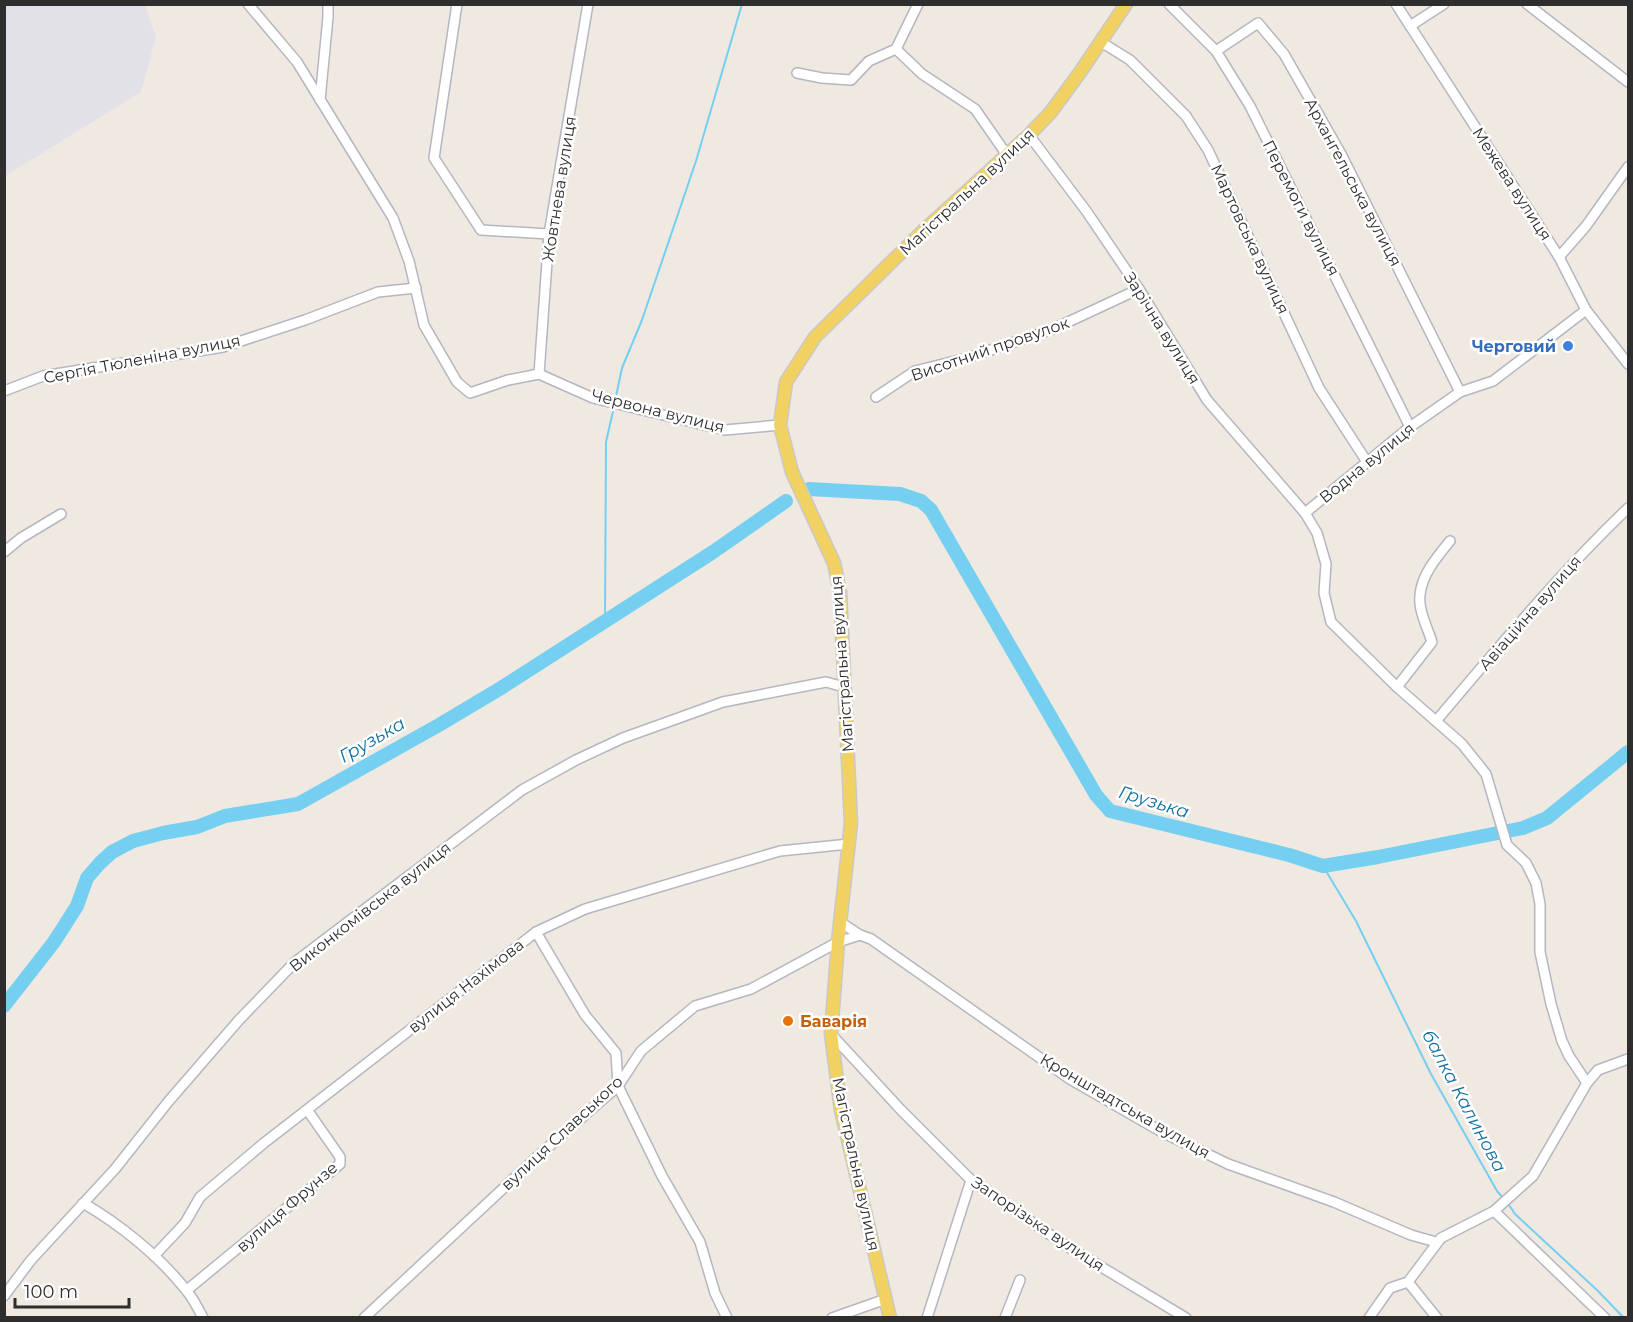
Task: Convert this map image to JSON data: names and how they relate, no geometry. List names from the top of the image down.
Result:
{
  "streets": {
    "main road": ["Магістральна вулиця"],
    "street": [
      "Архангельська вулиця",
      "Межева вулиця",
      "Жовтнева вулиця",
      "Перемоги вулиця",
      "Мартовська вулиця",
      "Зарічна вулиця",
      "Висотний провулок",
      "Сергія Тюленіна вулиця",
      "Червона вулиця",
      "Водна вулиця",
      "Авіаційна вулиця",
      "Виконкомівська вулиця",
      "вулиця Нахімова",
      "Кронштадтська вулиця",
      "вулиця Славського",
      "вулиця Фрунзе",
      "Запорізька вулиця"
    ]
  },
  "crossings": [
    ["Архангельська вулиця", "Перемоги вулиця"],
    ["Архангельська вулиця", "Водна вулиця"],
    ["Межева вулиця", "Водна вулиця"],
    ["Жовтнева вулиця", "Червона вулиця"],
    ["Магістральна вулиця", "Мартовська вулиця"],
    ["Магістральна вулиця", "Зарічна вулиця"],
    ["Магістральна вулиця", "Червона вулиця"],
    ["Магістральна вулиця", "Виконкомівська вулиця"],
    ["Магістральна вулиця", "вулиця Нахімова"],
    ["Магістральна вулиця", "Кронштадтська вулиця"],
    ["Магістральна вулиця", "вулиця Славського"],
    ["Магістральна вулиця", "Запорізька вулиця"],
    ["Перемоги вулиця", "Водна вулиця"],
    ["Мартовська вулиця", "Водна вулиця"],
    ["Зарічна вулиця", "Висотний провулок"],
    ["Зарічна вулиця", "Водна вулиця"],
    ["Водна вулиця", "Авіаційна вулиця"],
    ["вулиця Нахімова", "вулиця Фрунзе"],
    ["Кронштадтська вулиця", "вулиця Славського"]
  ],
  "water": ["Грузька", "балка Калинова"],
  "places": ["Черговий", "Баварія"],
  "scale_bar": "100 m"
}
